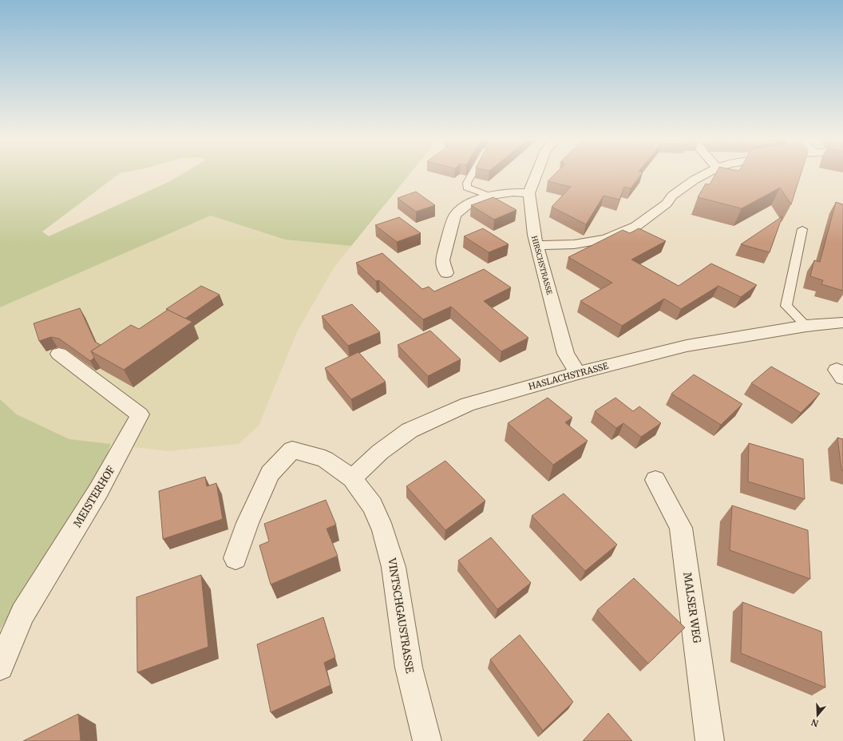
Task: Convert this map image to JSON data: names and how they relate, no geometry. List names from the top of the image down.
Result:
{
  "streets": {
    "street": [
      "HIRSCHSTRASSE",
      "HASLACHSTRASSE",
      "MEISTERHOF",
      "MALSER WEG",
      "VINTSCHGAUSTRASSE"
    ]
  },
  "crossings": [
    ["HIRSCHSTRASSE", "HASLACHSTRASSE"],
    ["HASLACHSTRASSE", "VINTSCHGAUSTRASSE"]
  ],
  "north": "bottom"
}
